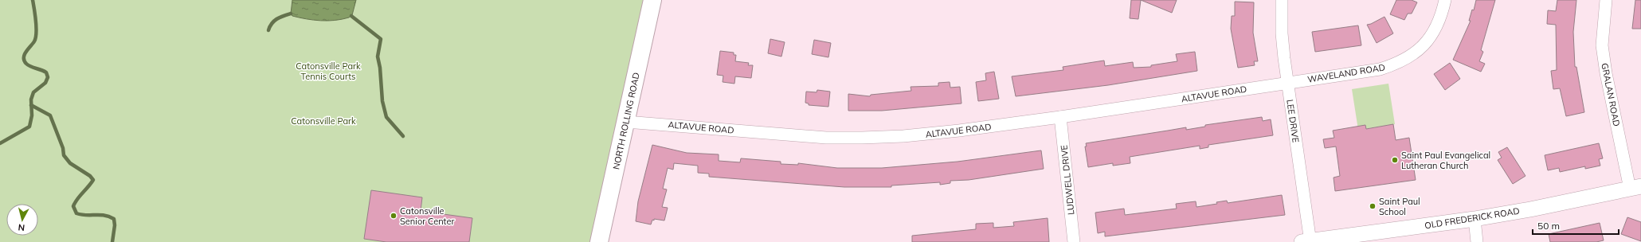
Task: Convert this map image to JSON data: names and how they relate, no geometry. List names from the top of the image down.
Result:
{
  "streets": {
    "main road": ["NORTH ROLLING ROAD"],
    "street": [
      "WAVELAND ROAD",
      "ALTAVUE ROAD",
      "GRALAN ROAD",
      "LEE DRIVE",
      "LUDWELL DRIVE",
      "OLD FREDERICK ROAD"
    ]
  },
  "crossings": [
    ["WAVELAND ROAD", "ALTAVUE ROAD"],
    ["WAVELAND ROAD", "LEE DRIVE"],
    ["ALTAVUE ROAD", "NORTH ROLLING ROAD"],
    ["ALTAVUE ROAD", "LEE DRIVE"],
    ["ALTAVUE ROAD", "LUDWELL DRIVE"],
    ["GRALAN ROAD", "OLD FREDERICK ROAD"],
    ["LEE DRIVE", "OLD FREDERICK ROAD"]
  ],
  "parks": ["Catonsville Park Tennis Courts", "Catonsville Park"],
  "places": ["Saint Paul Evangelical Lutheran Church", "Saint Paul School", "Catonsville Senior Center"],
  "scale_bar": "50 m",
  "north": "bottom"
}
